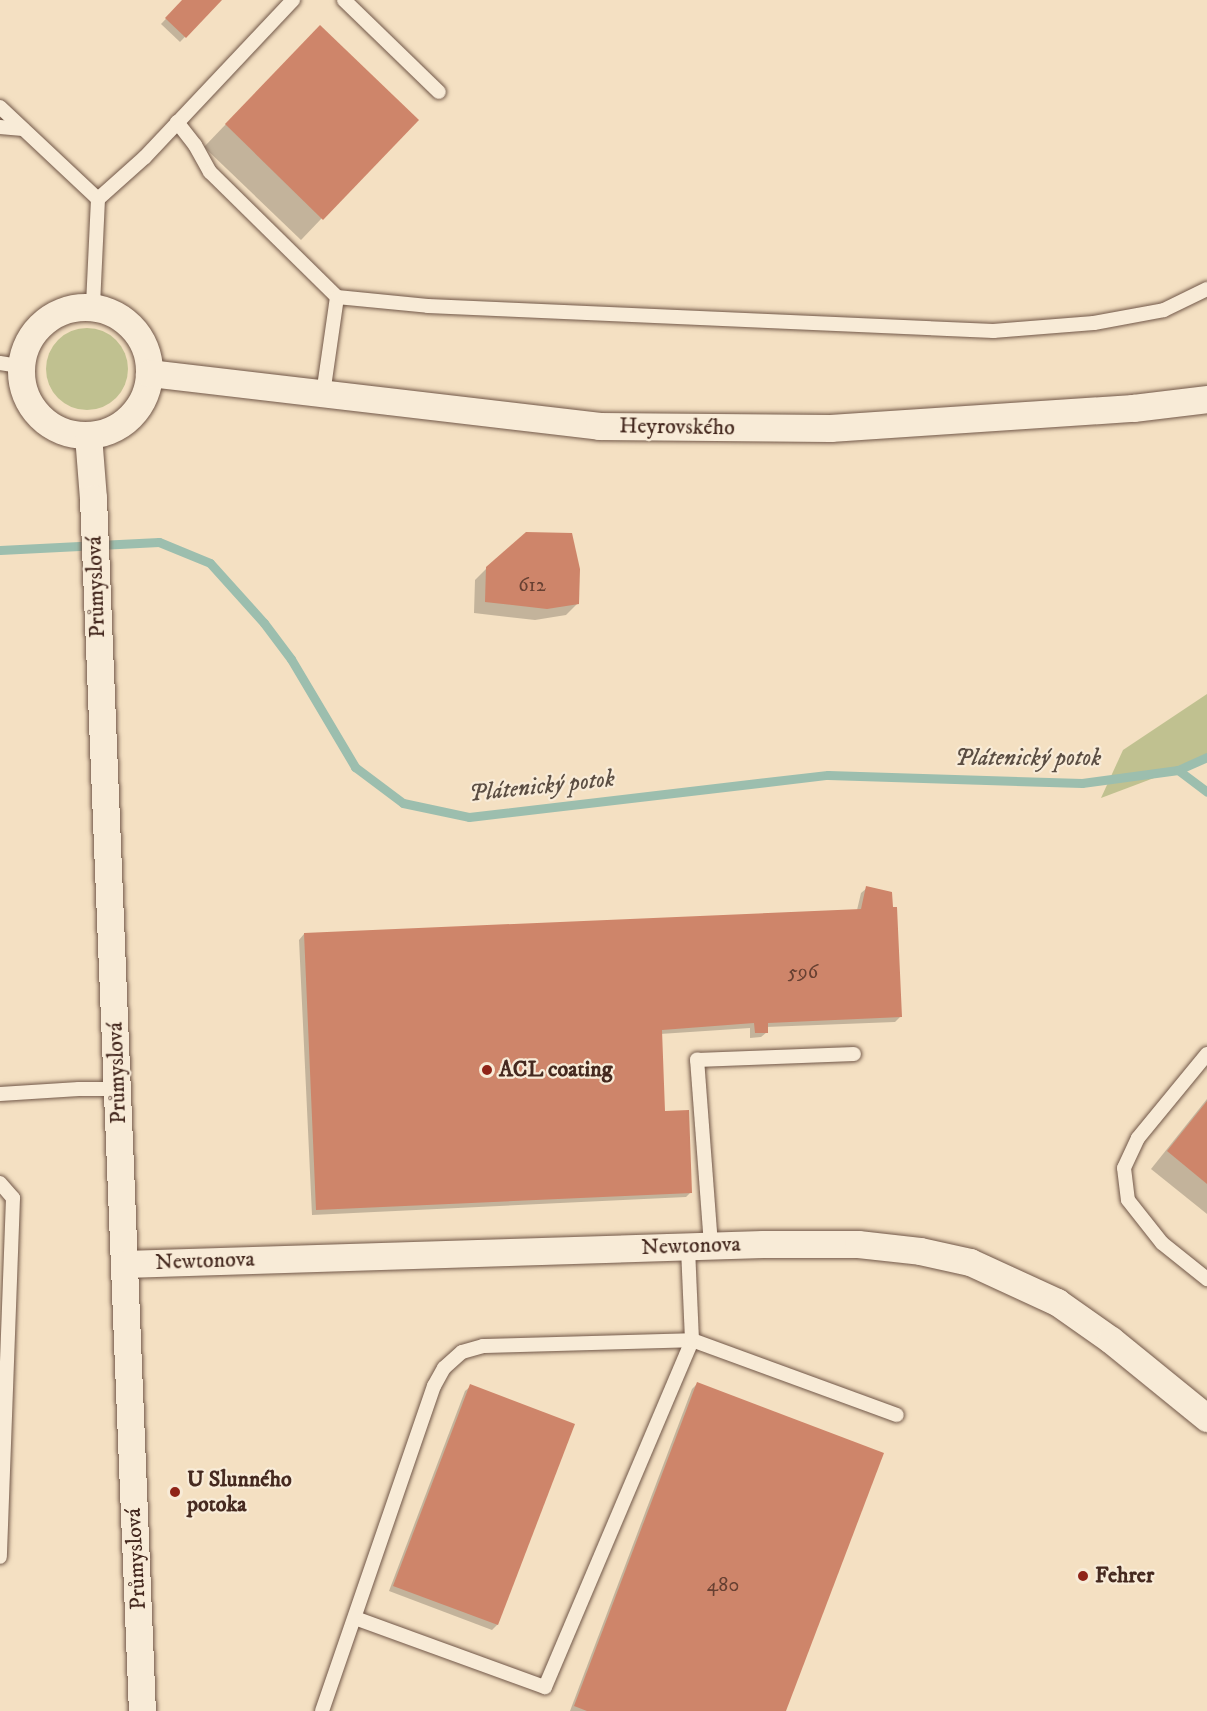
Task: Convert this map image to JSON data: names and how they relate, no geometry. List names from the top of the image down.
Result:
{
  "streets": {
    "street": ["Heyrovského", "Průmyslová", "Newtonova"]
  },
  "crossings": [
    ["Heyrovského", "Průmyslová"],
    ["Průmyslová", "Newtonova"]
  ],
  "water": ["Plátenický potok"],
  "places": ["ACL coating", "U Slunného potoka", "Fehrer"],
  "house_numbers": ["612", "596", "480"]
}
